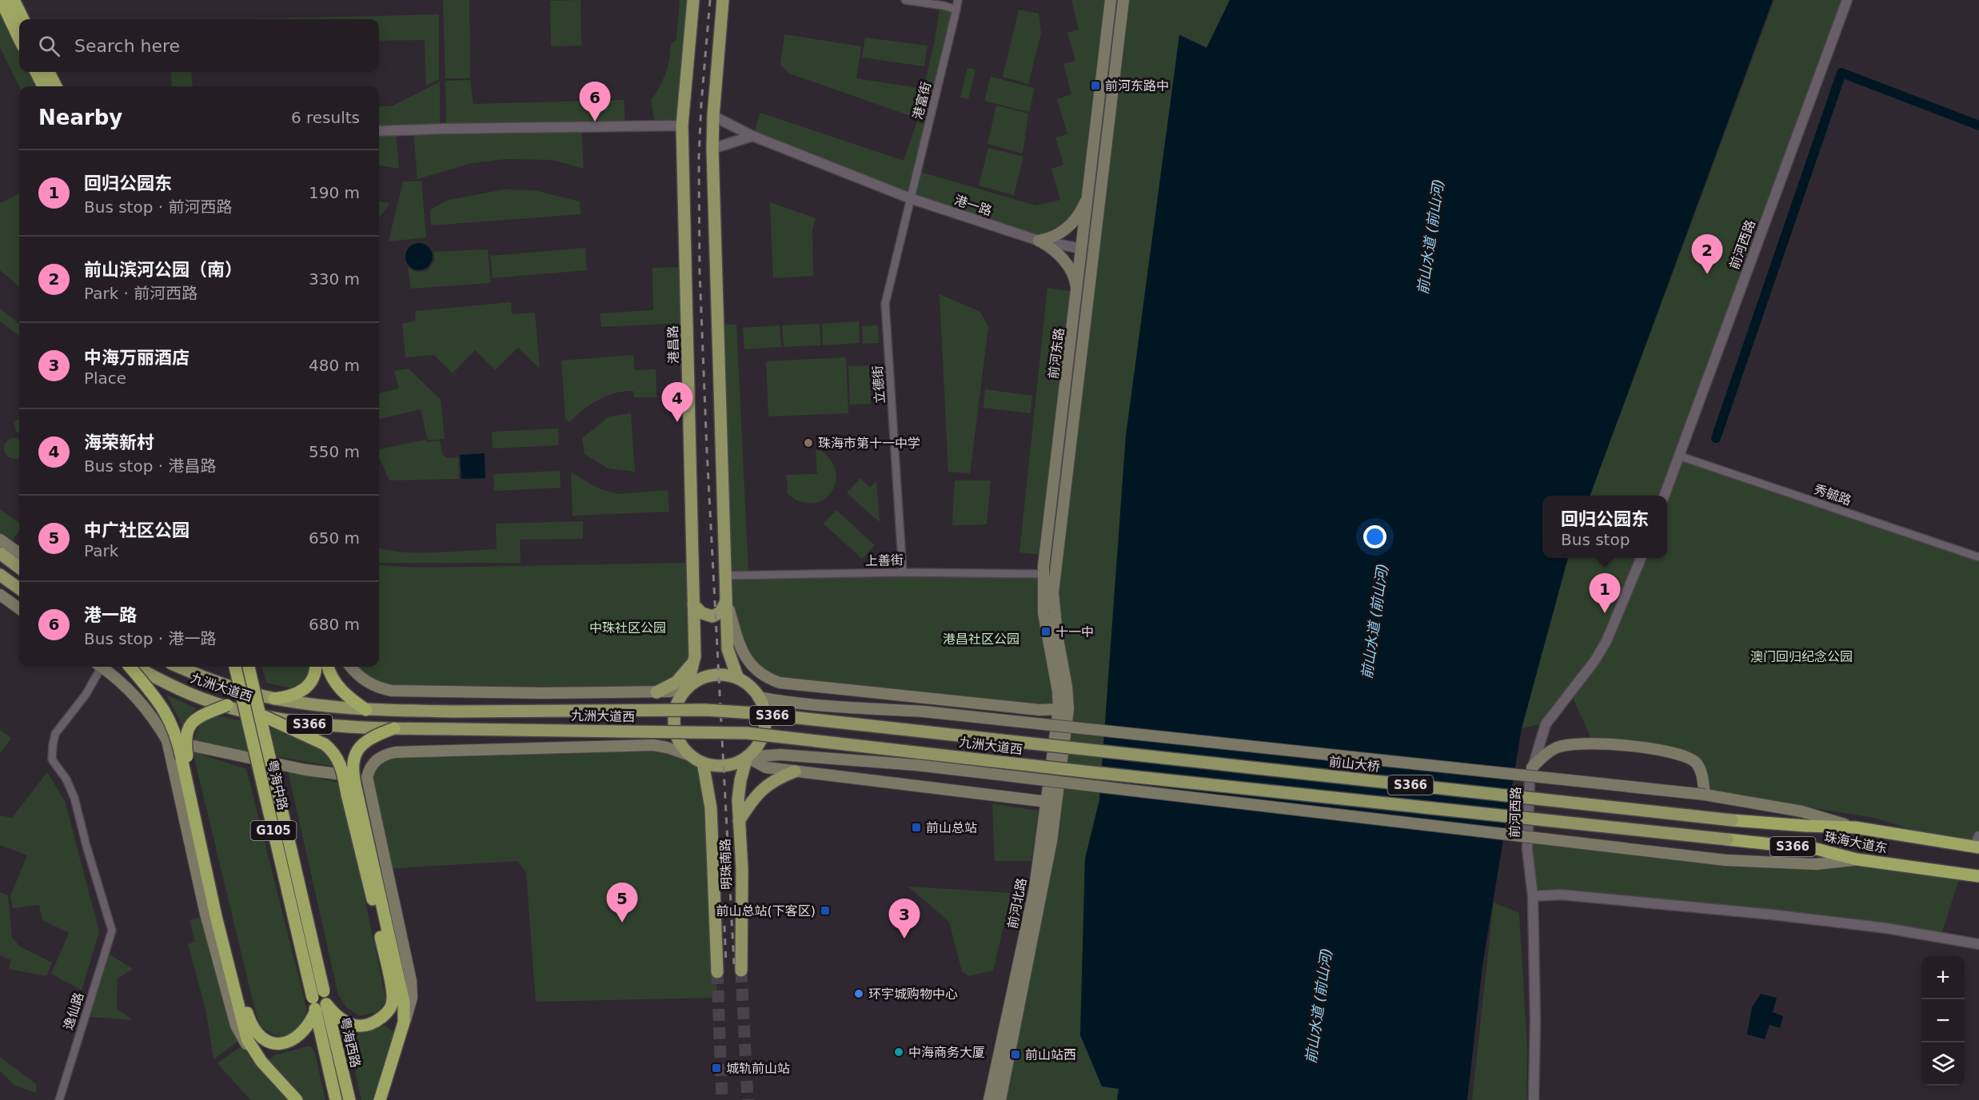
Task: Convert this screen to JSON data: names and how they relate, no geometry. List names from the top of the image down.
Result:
{
  "streets": {
    "highway": [
      "S366",
      "粤海中路",
      "G105",
      "珠海大道东",
      "粤海西路"
    ],
    "main road": [
      "港昌路",
      "前河东路",
      "九洲大道西",
      "前山大桥",
      "明珠南路",
      "前河北路"
    ],
    "street": [
      "港富街",
      "港一路",
      "前河西路",
      "立德街",
      "秀毓路",
      "上善街",
      "逸仙路"
    ]
  },
  "crossings": [
    ["港富街", "港一路"],
    ["港富街", "立德街"],
    ["港一路", "前河东路"],
    ["港一路", "立德街"],
    ["前河西路", "秀毓路"],
    ["港昌路", "明珠南路"],
    ["前河东路", "上善街"],
    ["前河东路", "前河北路"],
    ["立德街", "上善街"],
    ["九洲大道西", "前山大桥"],
    ["九洲大道西", "珠海大道东"],
    ["前山大桥", "珠海大道东"],
    ["粤海中路", "粤海西路"]
  ],
  "water": ["前山水道 (前山河)"],
  "parks": ["中珠社区公园", "港昌社区公园", "澳门回归纪念公园"],
  "places": {
    "transit": [
      "前河东路中",
      "十一中",
      "前山总站",
      "前山总站(下客区)",
      "前山站西",
      "城轨前山站"
    ],
    "other": ["珠海市第十一中学", "环宇城购物中心", "中海商务大厦"]
  },
  "page": {
    "search": "Search here",
    "pins": [
      "6",
      "2",
      "4",
      "1",
      "5",
      "3"
    ],
    "heading": ["Nearby", "6 results"],
    "list": [
      {
        "mark": "1",
        "name": "回归公园东",
        "note": "Bus stop · 前河西路",
        "value": "190 m"
      },
      {
        "mark": "2",
        "name": "前山滨河公园（南）",
        "note": "Park · 前河西路",
        "value": "330 m"
      },
      {
        "mark": "3",
        "name": "中海万丽酒店",
        "note": "Place",
        "value": "480 m"
      },
      {
        "mark": "4",
        "name": "海荣新村",
        "note": "Bus stop · 港昌路",
        "value": "550 m"
      },
      {
        "mark": "5",
        "name": "中广社区公园",
        "note": "Park",
        "value": "650 m"
      },
      {
        "mark": "6",
        "name": "港一路",
        "note": "Bus stop · 港一路",
        "value": "680 m"
      }
    ],
    "popup": ["回归公园东", "Bus stop"],
    "map_buttons": ["+", "−"]
  }
}
